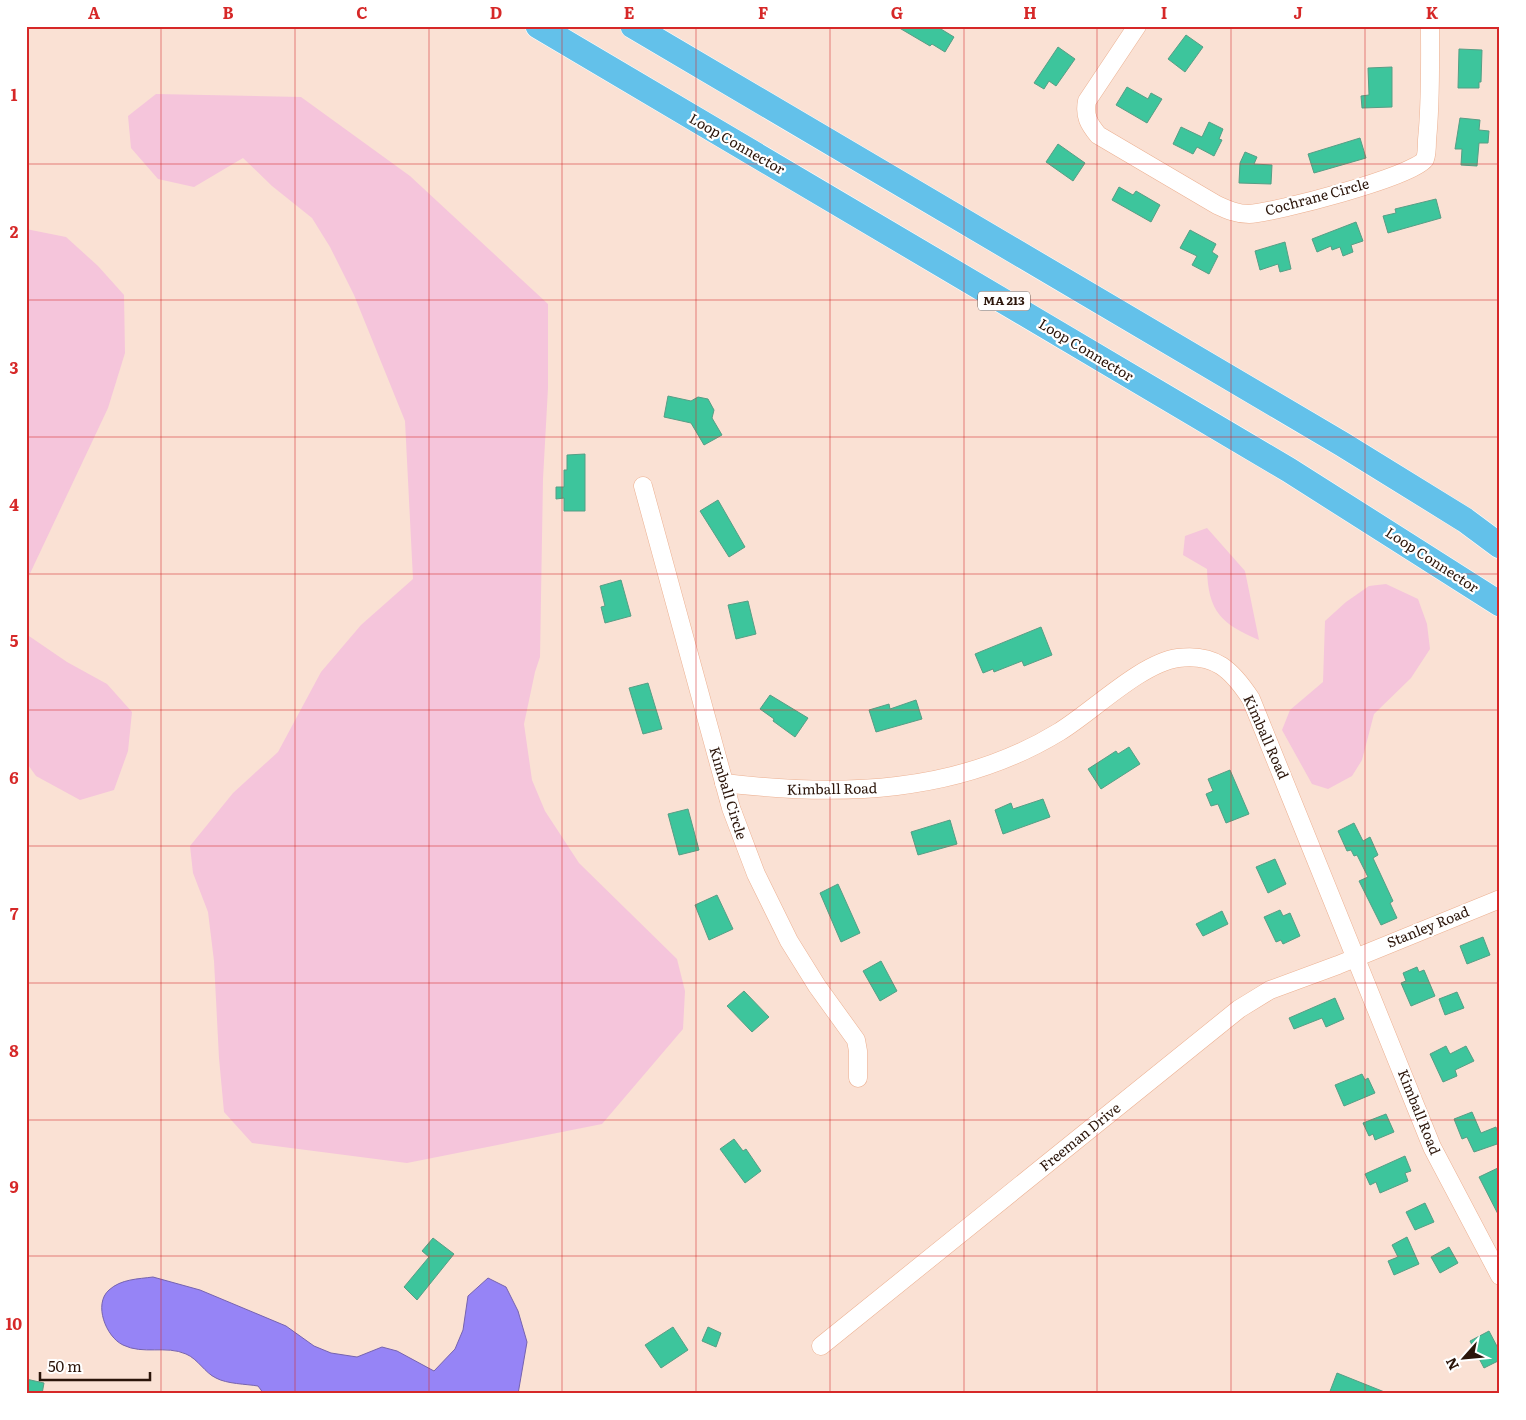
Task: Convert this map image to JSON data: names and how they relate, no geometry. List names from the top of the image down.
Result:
{
  "streets": {
    "highway": ["Loop Connector", "MA 213"],
    "street": [
      "Cochrane Circle",
      "Kimball Road",
      "Kimball Circle",
      "Stanley Road",
      "Freeman Drive"
    ]
  },
  "crossings": [
    ["Kimball Road", "Kimball Circle"],
    ["Kimball Road", "Stanley Road"],
    ["Kimball Road", "Freeman Drive"],
    ["Stanley Road", "Freeman Drive"]
  ],
  "scale_bar": "50 m",
  "north": "bottom left",
  "grid": {
    "columns": [
      "A",
      "B",
      "C",
      "D",
      "E",
      "F",
      "G",
      "H",
      "I",
      "J",
      "K"
    ],
    "rows": [
      "1",
      "2",
      "3",
      "4",
      "5",
      "6",
      "7",
      "8",
      "9",
      "10"
    ]
  }
}
